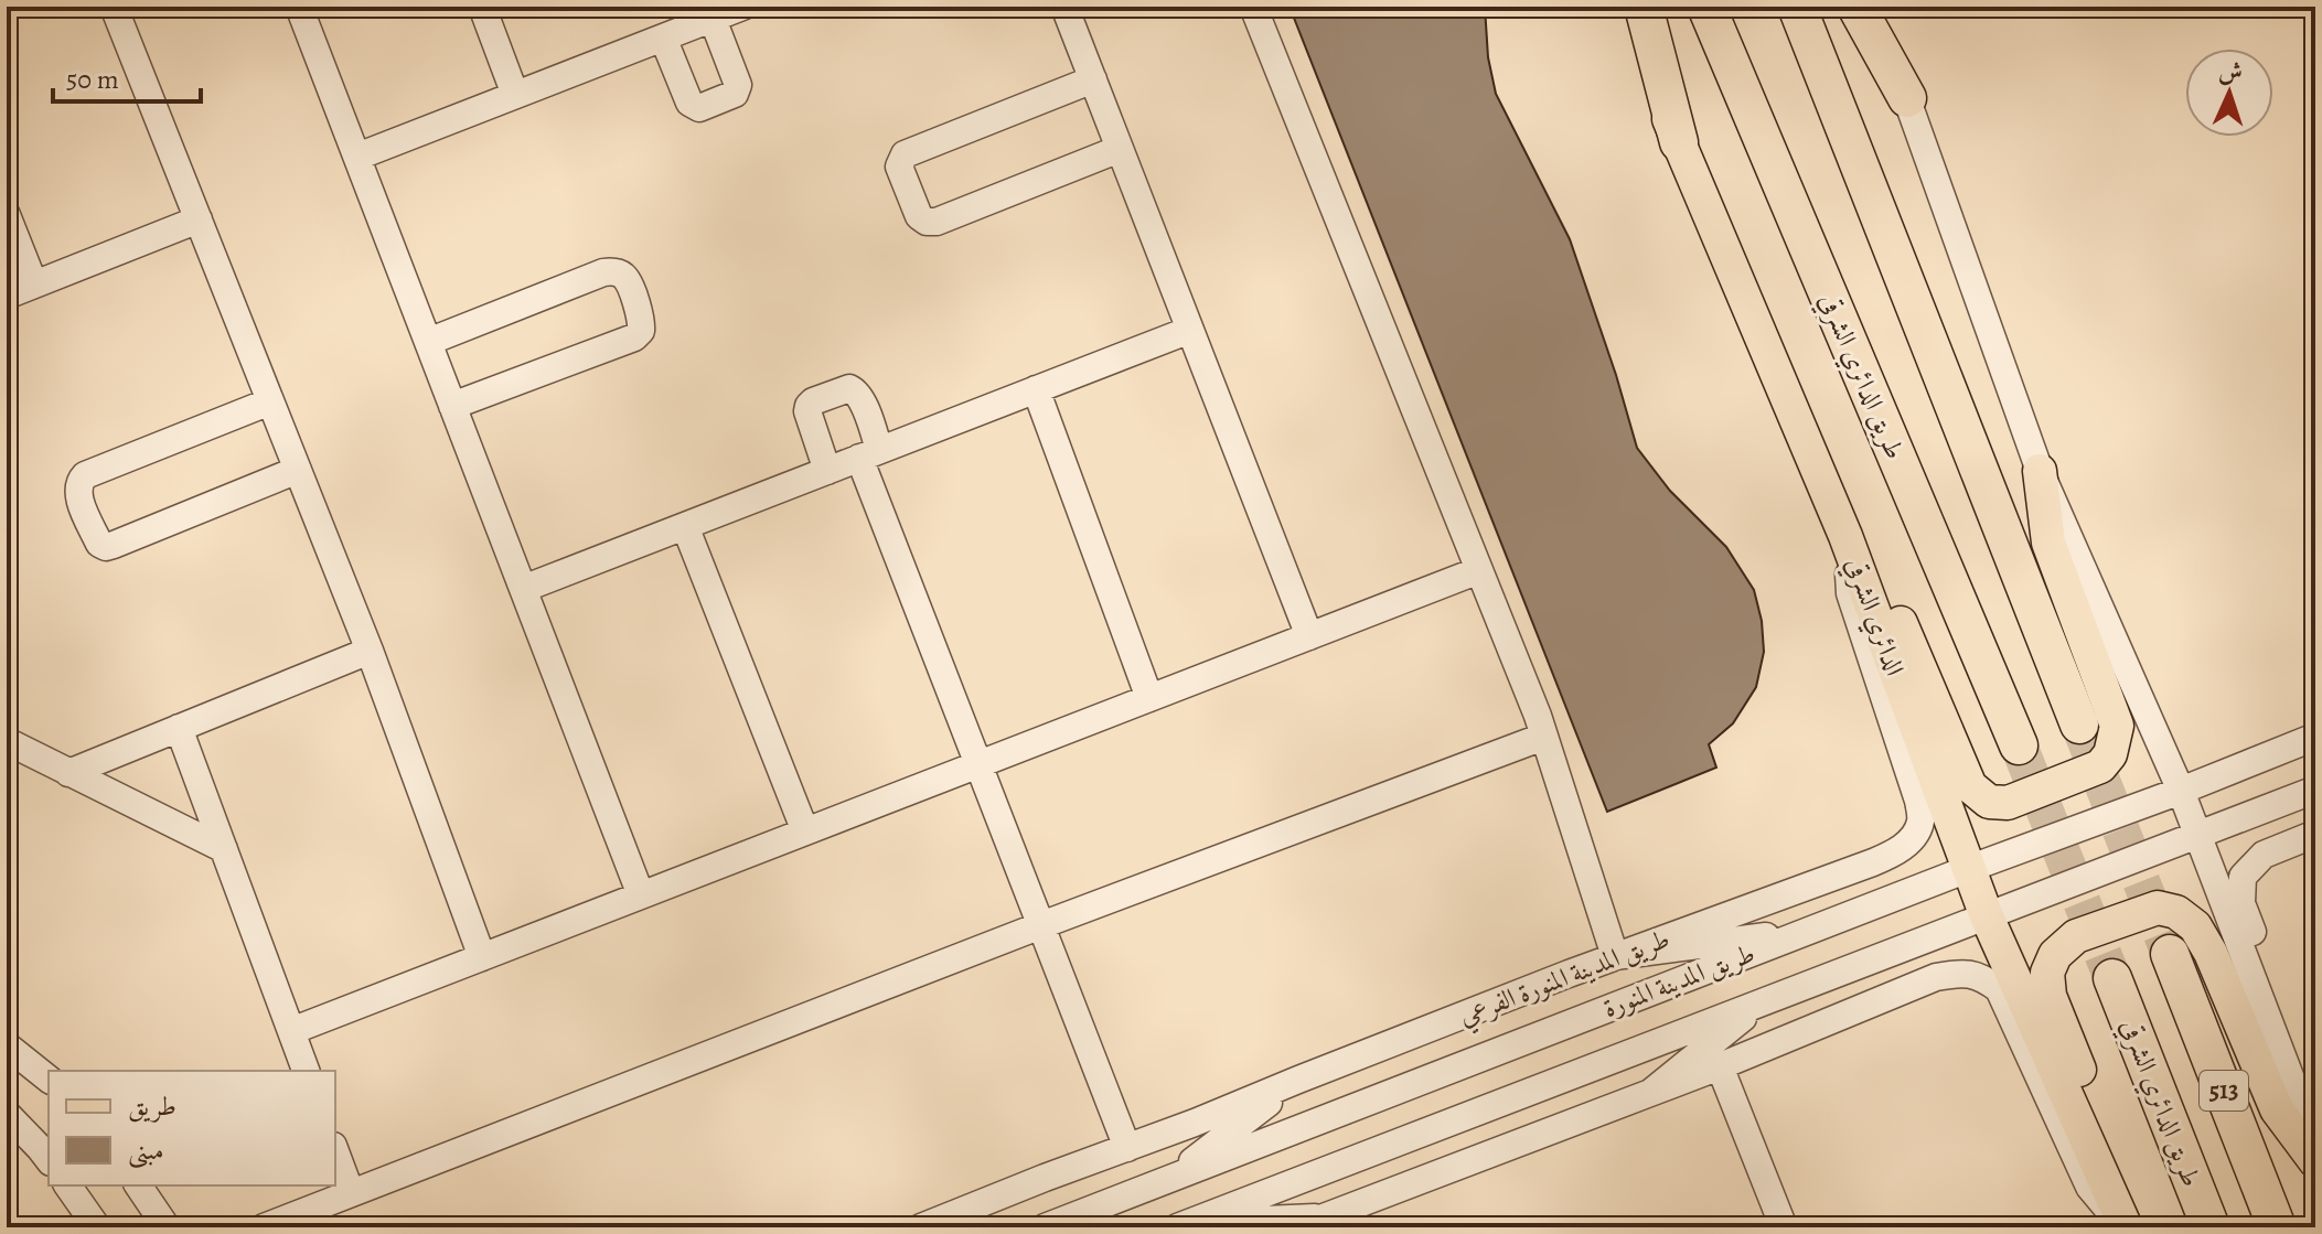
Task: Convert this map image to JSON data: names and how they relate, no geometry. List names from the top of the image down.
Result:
{
  "streets": {
    "highway": ["طريق الدائري الشرقي", "513"],
    "main road": ["الدائري الشرقي"],
    "street": ["طريق المدينة المنورة الفرعي", "طريق المدينة المنورة"]
  },
  "crossings": [
    ["الدائري الشرقي", "طريق المدينة المنورة الفرعي"],
    ["الدائري الشرقي", "طريق المدينة المنورة"]
  ],
  "legend": ["طريق", "مبنى"],
  "scale_bar": "50 m",
  "north": "top"
}
